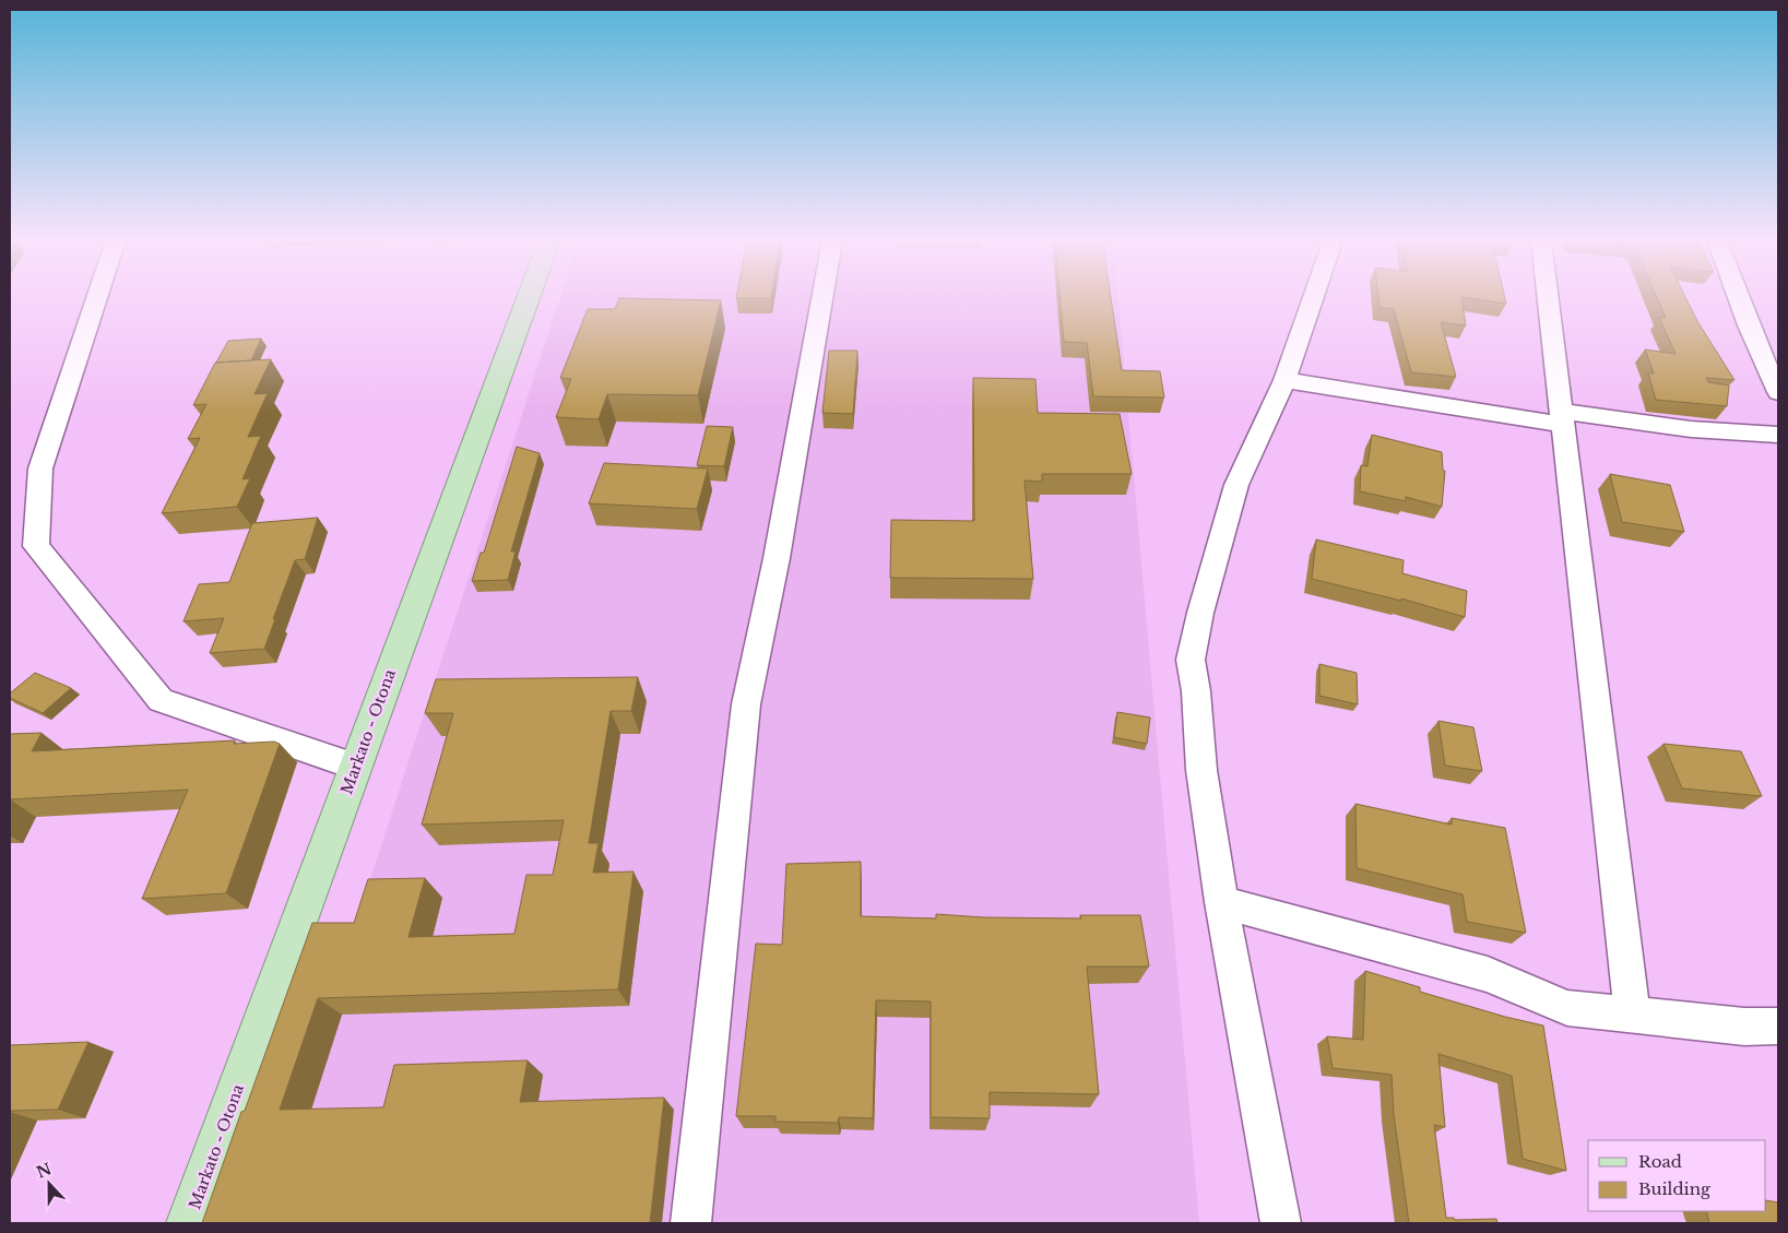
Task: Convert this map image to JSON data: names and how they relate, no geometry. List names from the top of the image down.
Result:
{
  "streets": {
    "main road": ["Markato - Otona"]
  },
  "legend": ["Road", "Building"],
  "north": "top"
}
